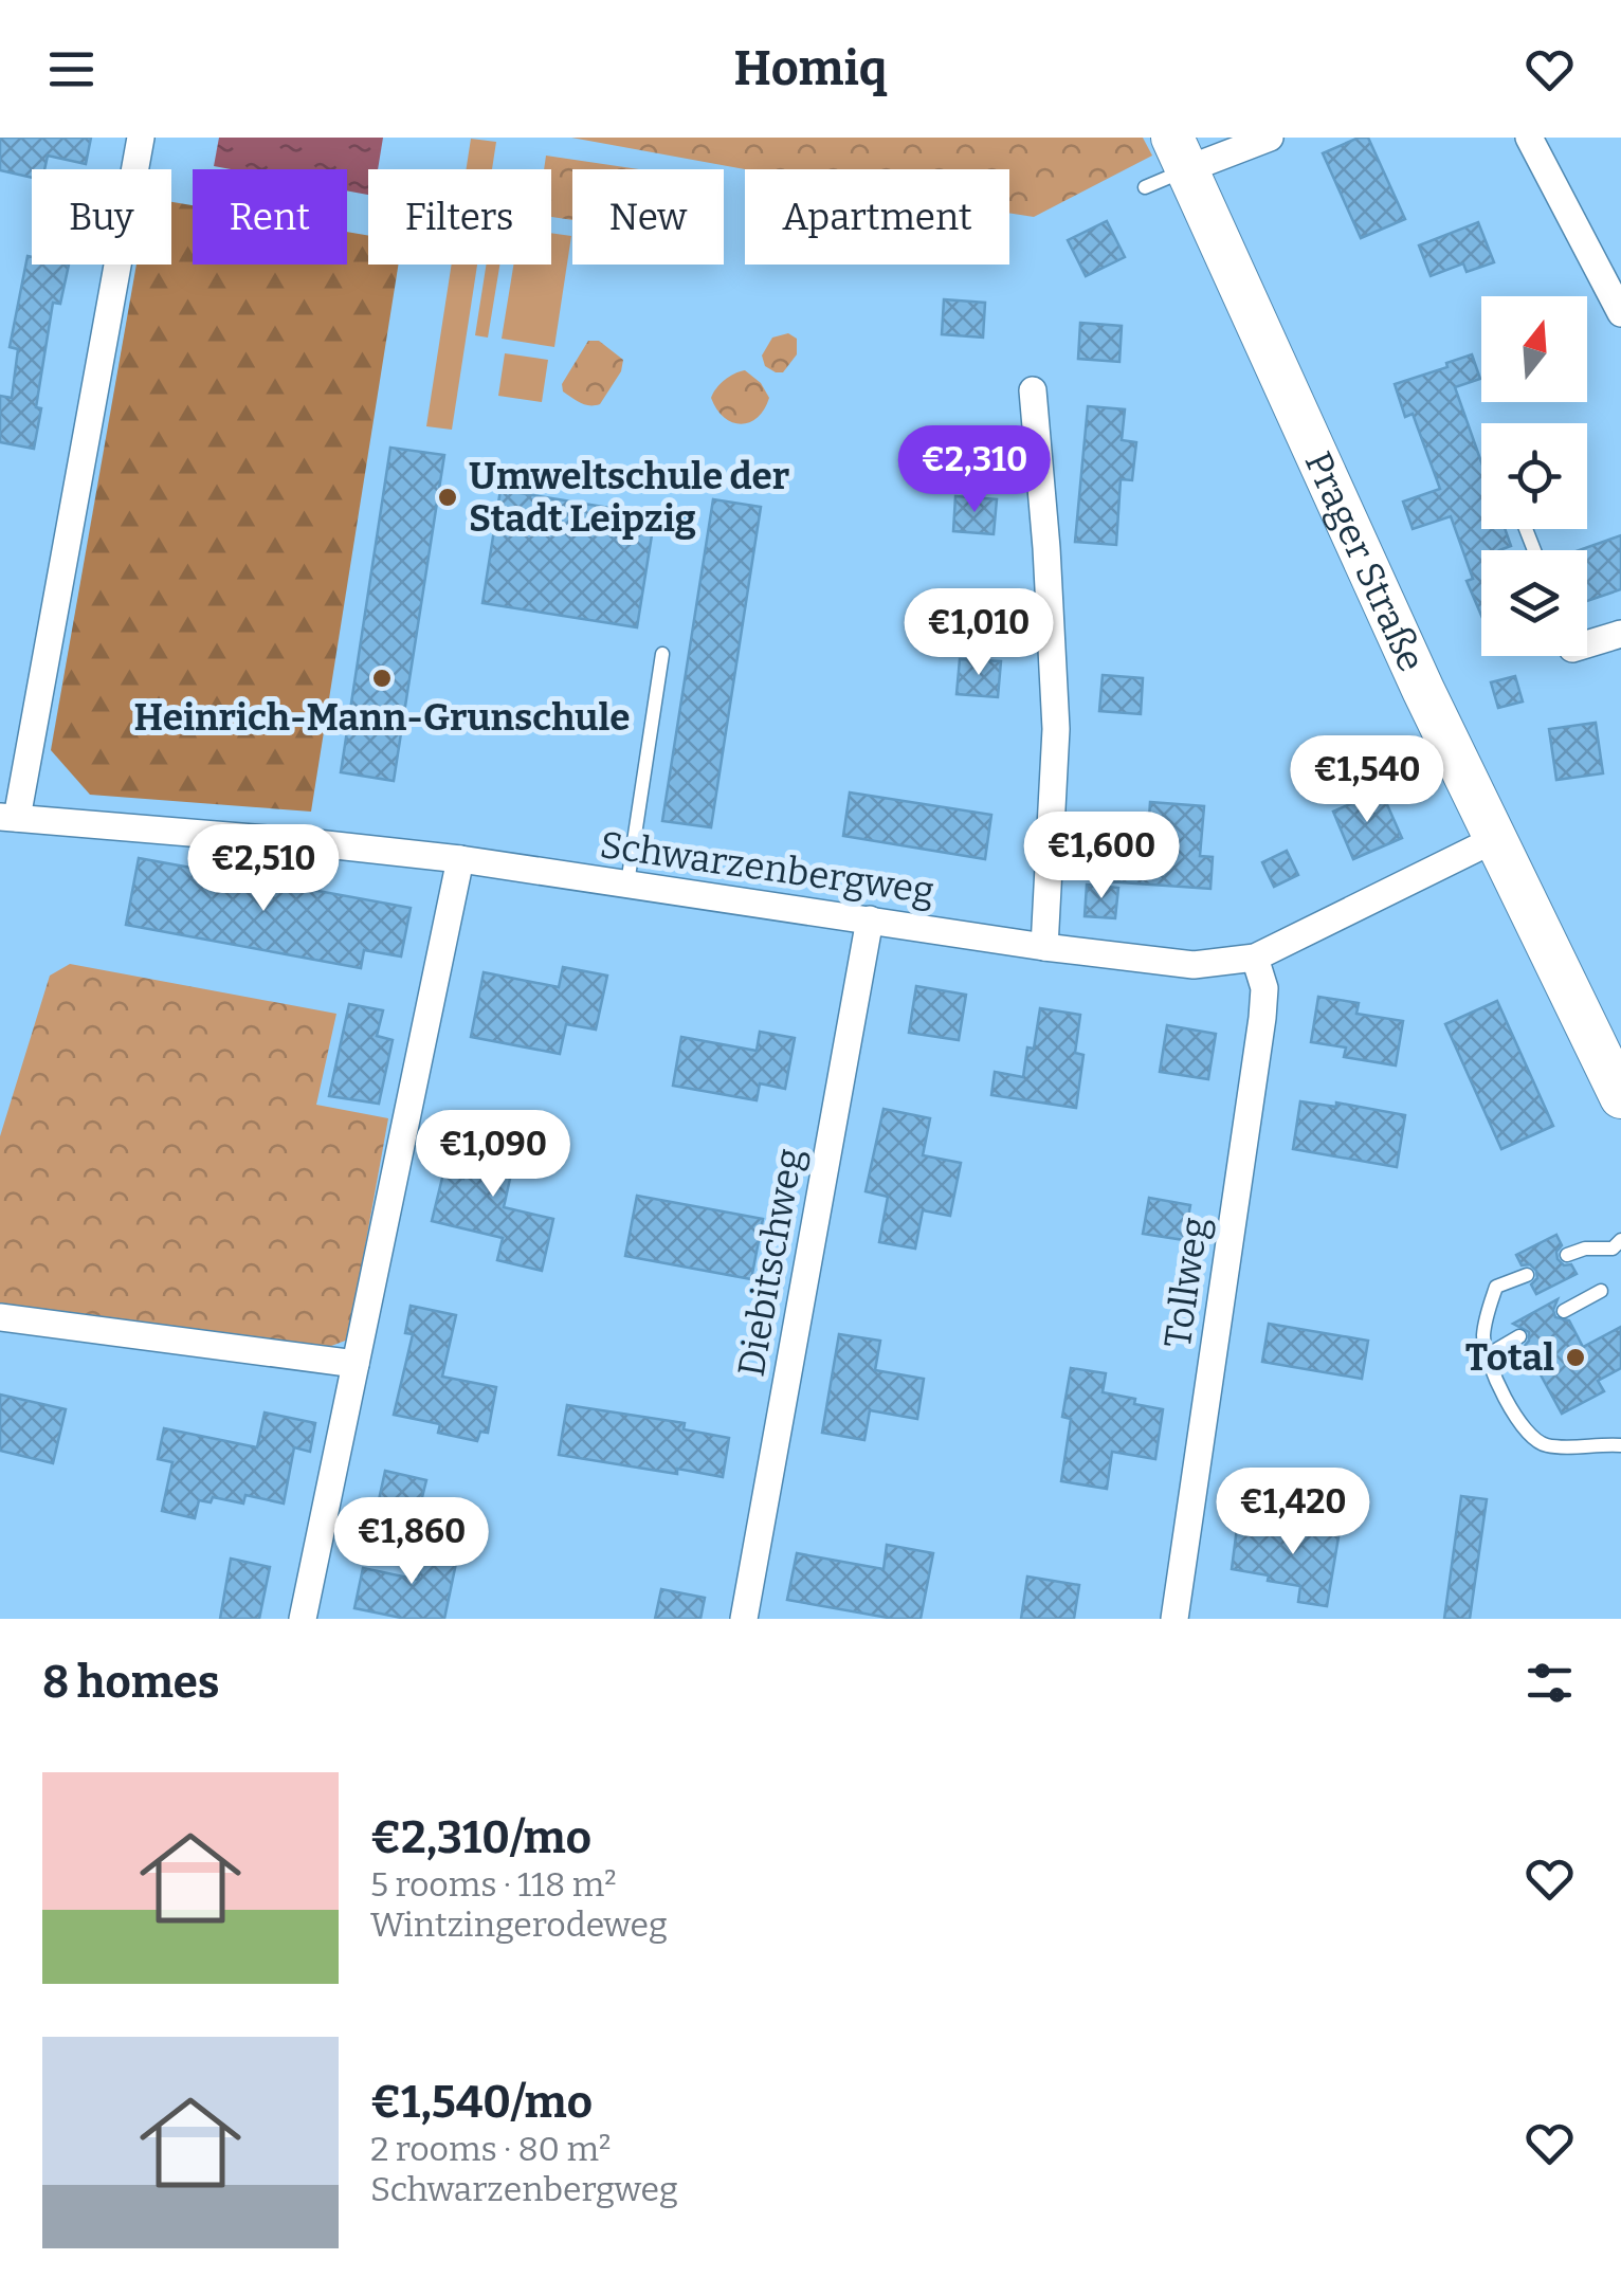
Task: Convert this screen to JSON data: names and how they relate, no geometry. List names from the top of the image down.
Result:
{
  "streets": {
    "main road": ["Prager Straße"],
    "street": ["Schwarzenbergweg", "Diebitschweg", "Tollweg"]
  },
  "crossings": [
    ["Prager Straße", "Schwarzenbergweg"],
    ["Schwarzenbergweg", "Diebitschweg"],
    ["Schwarzenbergweg", "Tollweg"]
  ],
  "places": ["Umweltschule der Stadt Leipzig", "Heinrich-Mann-Grunschule", "Total"],
  "north": "top",
  "page": {
    "header": "Homiq",
    "chip": [
      "Buy",
      "Rent",
      "Filters",
      "New",
      "Apartment"
    ],
    "price": [
      "€2,310",
      "€1,010",
      "€1,540",
      "€1,600",
      "€2,510",
      "€1,090",
      "€1,420",
      "€1,860"
    ],
    "heading": "8 homes",
    "list": [
      {
        "name": "€2,310/mo",
        "note": "5 rooms · 118 m² · Wintzingerodeweg"
      },
      {
        "name": "€1,540/mo",
        "note": "2 rooms · 80 m² · Schwarzenbergweg"
      }
    ]
  }
}
